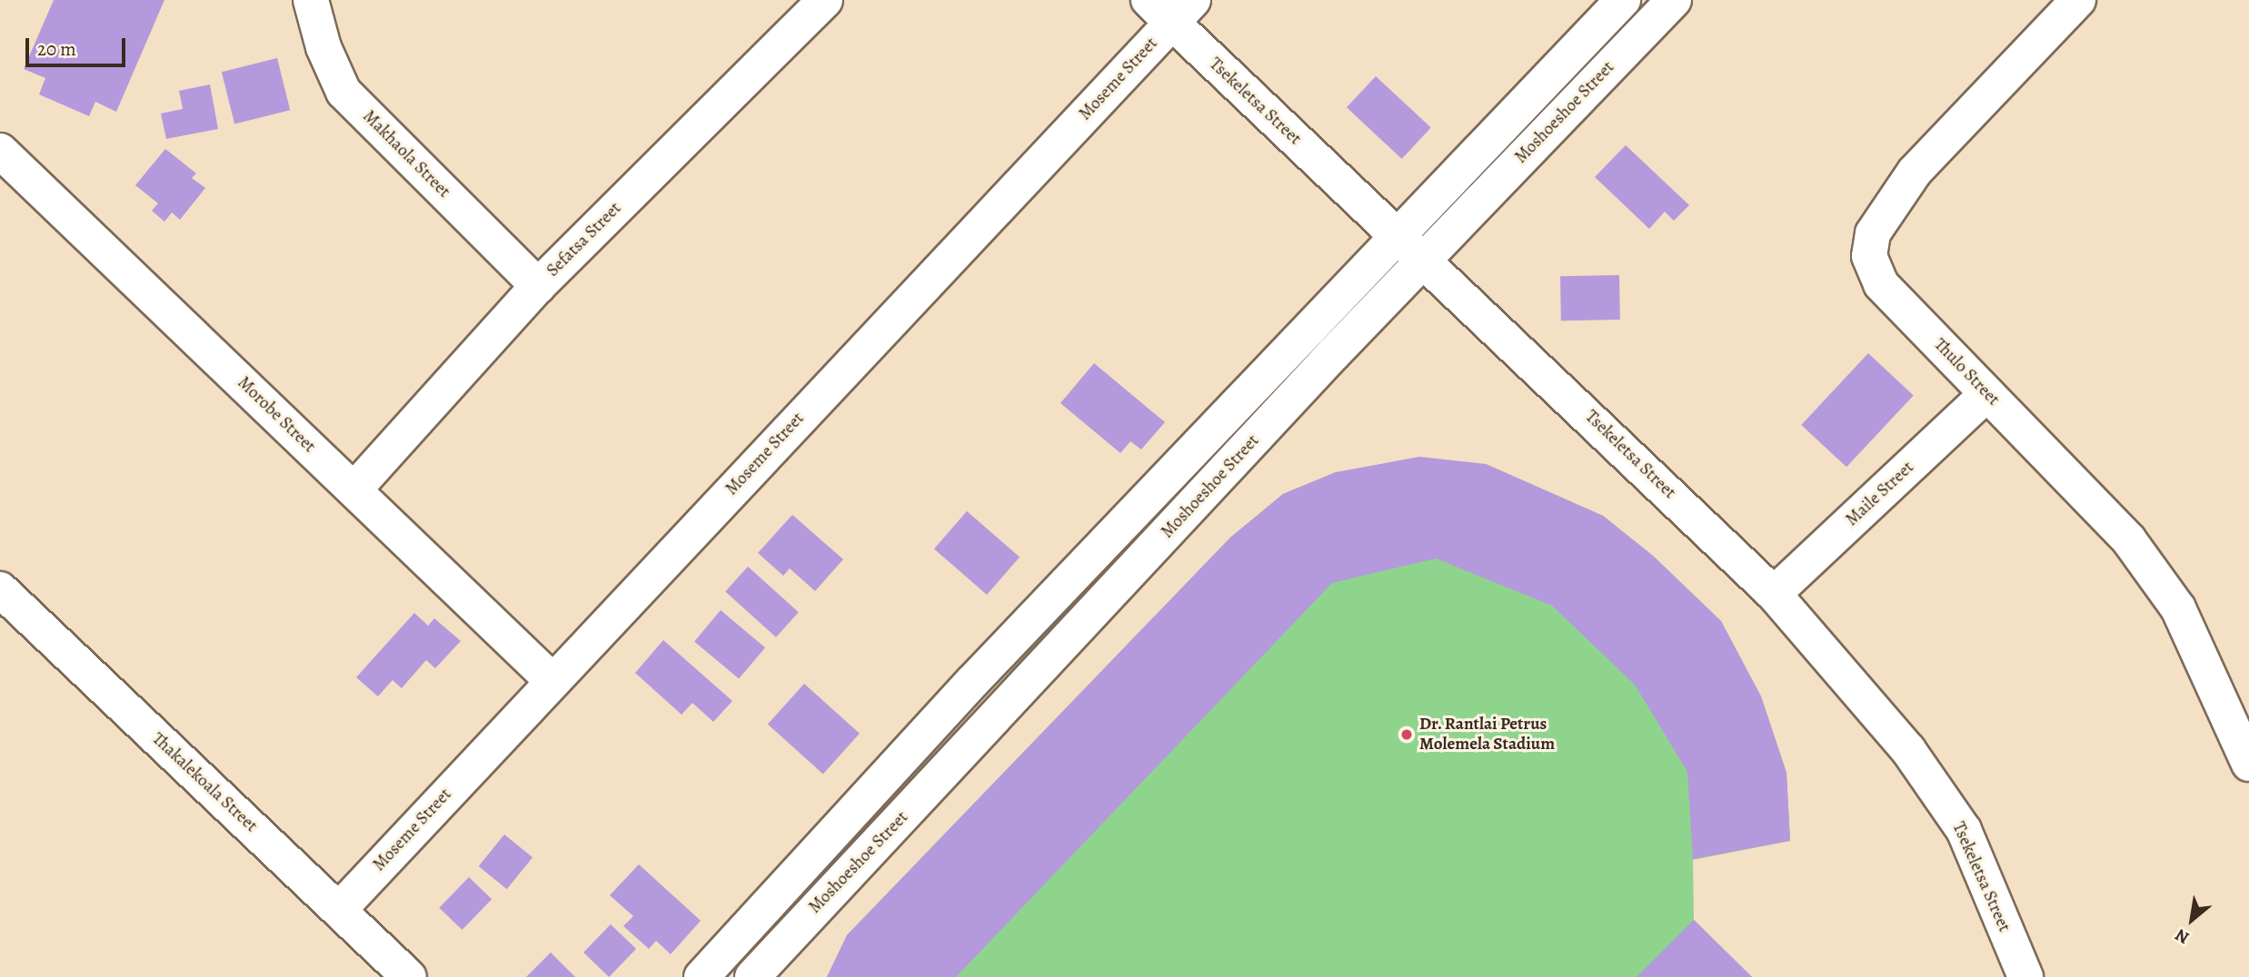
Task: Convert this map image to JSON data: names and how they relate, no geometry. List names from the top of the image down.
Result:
{
  "streets": {
    "street": [
      "Moseme Street",
      "Tsekeletsa Street",
      "Moshoeshoe Street",
      "Makhaola Street",
      "Sefatsa Street",
      "Thulo Street",
      "Morobe Street",
      "Maile Street",
      "Thakalekoala Street"
    ]
  },
  "crossings": [
    ["Moseme Street", "Tsekeletsa Street"],
    ["Moseme Street", "Morobe Street"],
    ["Moseme Street", "Thakalekoala Street"],
    ["Tsekeletsa Street", "Moshoeshoe Street"],
    ["Tsekeletsa Street", "Maile Street"],
    ["Makhaola Street", "Sefatsa Street"],
    ["Sefatsa Street", "Morobe Street"],
    ["Thulo Street", "Maile Street"]
  ],
  "places": ["Dr. Rantlai Petrus Molemela Stadium"],
  "scale_bar": "20 m",
  "north": "bottom left"
}
